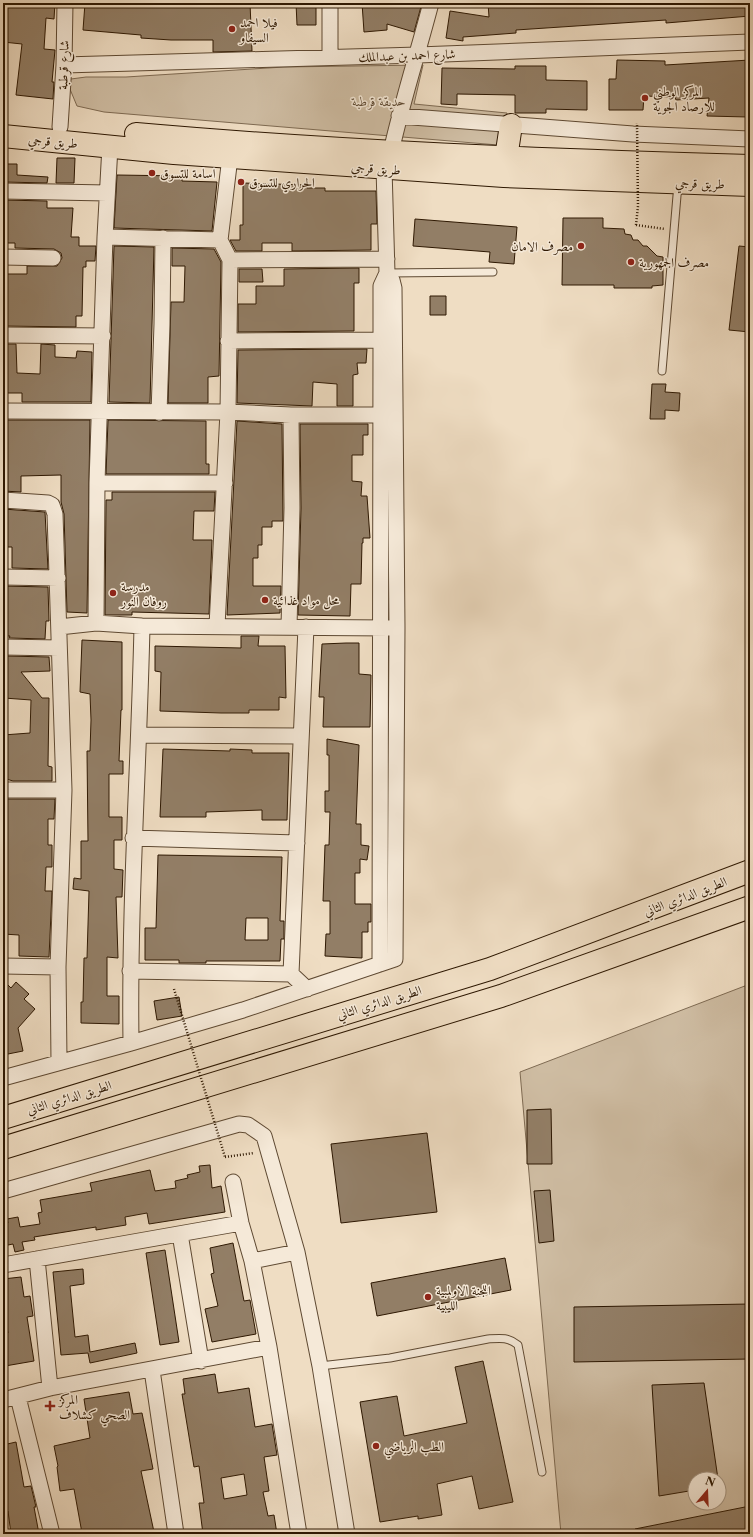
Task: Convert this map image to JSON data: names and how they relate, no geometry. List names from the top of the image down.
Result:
{
  "streets": {
    "highway": ["طريق قرجي", "الطريق الدائري الثاني"],
    "street": ["شارع احمد بن عبدالملك", "شارع قرطبة"]
  },
  "crossings": [
    ["شارع احمد بن عبدالملك", "شارع قرطبة"],
    ["شارع قرطبة", "طريق قرجي"]
  ],
  "parks": ["حديقة قرطبة"],
  "places": {
    "other": [
      "فيلا احمد السيفاو",
      "المركز الوطني للارصاد الجوية",
      "اسامة للتسوق",
      "الحراري للتسوق",
      "مصرف الامان",
      "مصرف الجمهورية",
      "مدرسة روفان النور",
      "محل مواد غذائية",
      "اللجنة الاولمبية الليبية",
      "الطب الرياضي"
    ],
    "health": ["المركز الصحي كشلاف"]
  },
  "north": "top"
}
